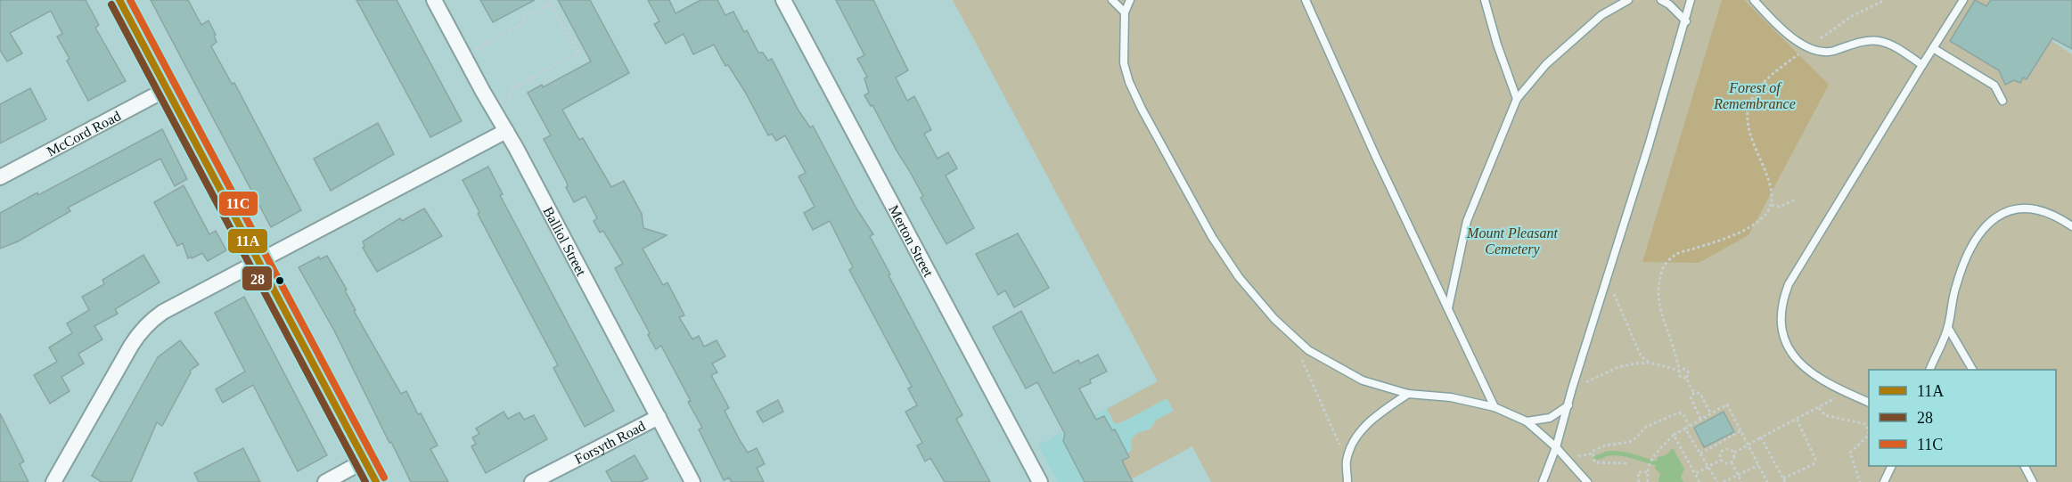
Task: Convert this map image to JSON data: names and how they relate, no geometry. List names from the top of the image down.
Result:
{
  "streets": {
    "street": [
      "McCord Road",
      "Balliol Street",
      "Merton Street",
      "Forsyth Road"
    ]
  },
  "crossings": [
    ["Balliol Street", "Forsyth Road"]
  ],
  "parks": ["Forest of Remembrance", "Mount Pleasant Cemetery"],
  "lines": ["transit line 11A", "transit line 11C", "transit line 28"],
  "legend": ["11A", "28", "11C"]
}
